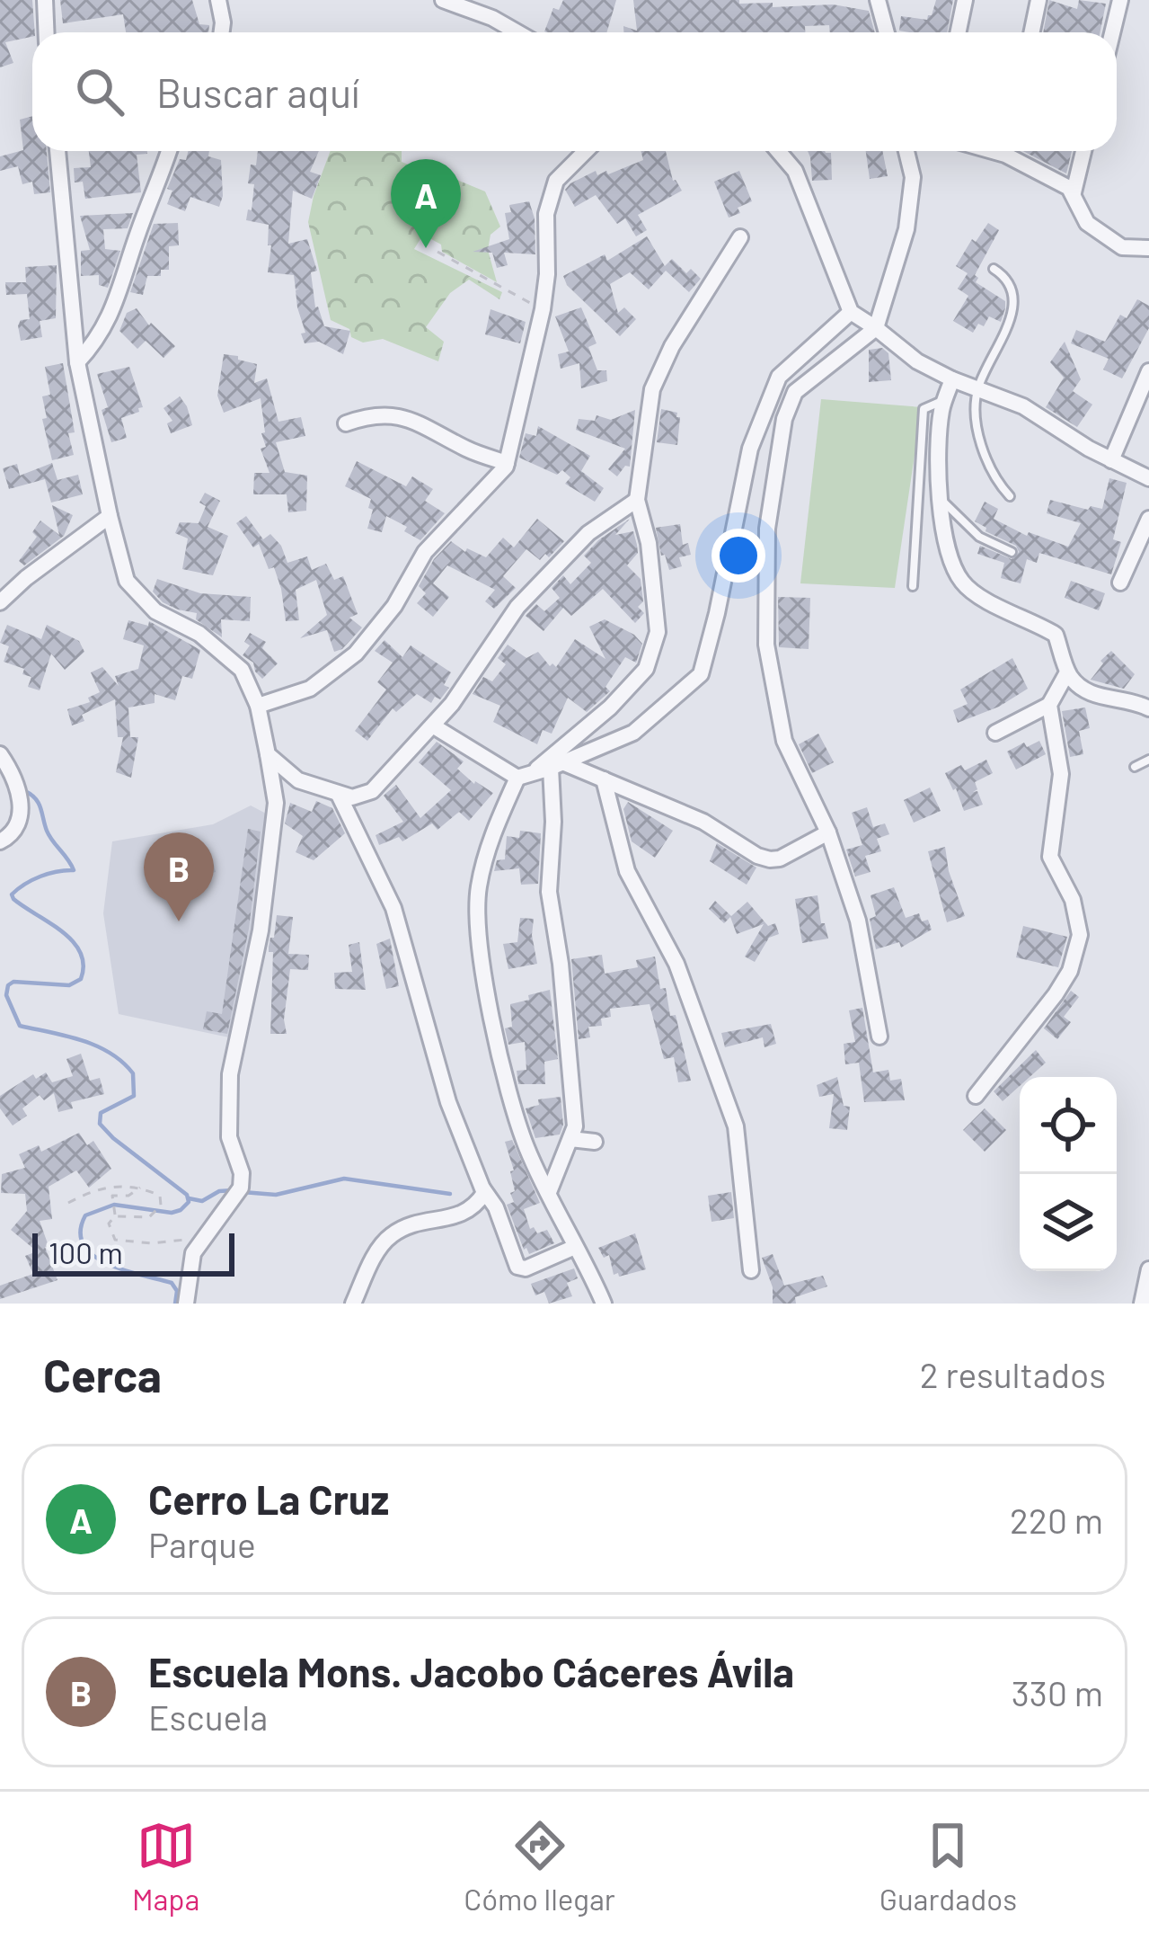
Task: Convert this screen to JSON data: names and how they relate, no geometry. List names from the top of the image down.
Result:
{
  "scale_bar": "100 m",
  "page": {
    "search": "Buscar aquí",
    "pins": ["A", "B"],
    "scale": "100 m",
    "heading": ["Cerca", "2 resultados"],
    "list": [
      {
        "mark": "A",
        "name": "Cerro La Cruz",
        "note": "Parque",
        "value": "220 m"
      },
      {
        "mark": "B",
        "name": "Escuela Mons. Jacobo Cáceres Ávila",
        "note": "Escuela",
        "value": "330 m"
      }
    ],
    "nav": ["Mapa", "Cómo llegar", "Guardados"]
  }
}
